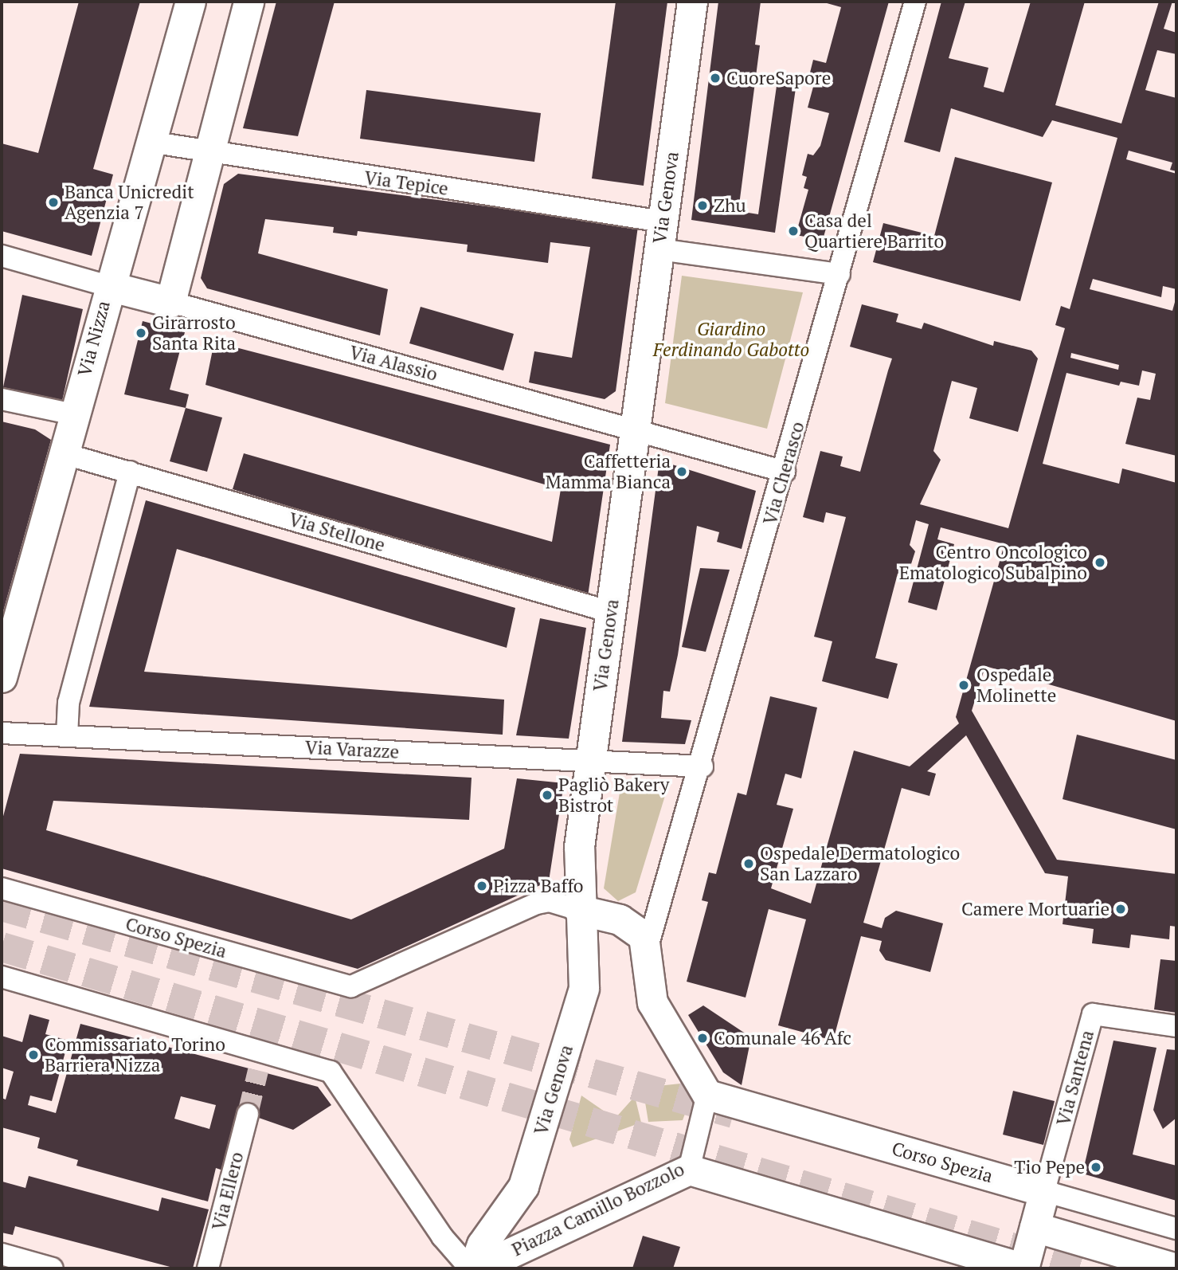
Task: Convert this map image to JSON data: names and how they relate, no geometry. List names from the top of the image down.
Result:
{
  "streets": {
    "street": [
      "Via Tepice",
      "Via Genova",
      "Via Nizza",
      "Via Alassio",
      "Via Cherasco",
      "Via Stellone",
      "Via Varazze",
      "Corso Spezia",
      "Via Santena",
      "Via Ellero",
      "Piazza Camillo Bozzolo"
    ]
  },
  "crossings": [
    ["Via Tepice", "Via Genova"],
    ["Via Tepice", "Via Nizza"],
    ["Via Tepice", "Via Cherasco"],
    ["Via Genova", "Via Alassio"],
    ["Via Genova", "Via Stellone"],
    ["Via Genova", "Via Varazze"],
    ["Via Genova", "Corso Spezia"],
    ["Via Genova", "Piazza Camillo Bozzolo"],
    ["Via Nizza", "Via Alassio"],
    ["Via Nizza", "Via Stellone"],
    ["Via Alassio", "Via Cherasco"],
    ["Via Cherasco", "Via Varazze"],
    ["Corso Spezia", "Via Santena"],
    ["Corso Spezia", "Piazza Camillo Bozzolo"]
  ],
  "parks": ["Giardino Ferdinando Gabotto"],
  "places": [
    "CuoreSapore",
    "Banca Unicredit Agenzia 7",
    "Zhu",
    "Casa del Quartiere Barrito",
    "Girarrosto Santa Rita",
    "Caffetteria Mamma Bianca",
    "Centro Oncologico Ematologico Subalpino",
    "Ospedale Molinette",
    "Pagliò Bakery Bistrot",
    "Ospedale Dermatologico San Lazzaro",
    "Pizza Baffo",
    "Camere Mortuarie",
    "Comunale 46 Afc",
    "Commissariato Torino Barriera Nizza",
    "Tio Pepe"
  ]
}
